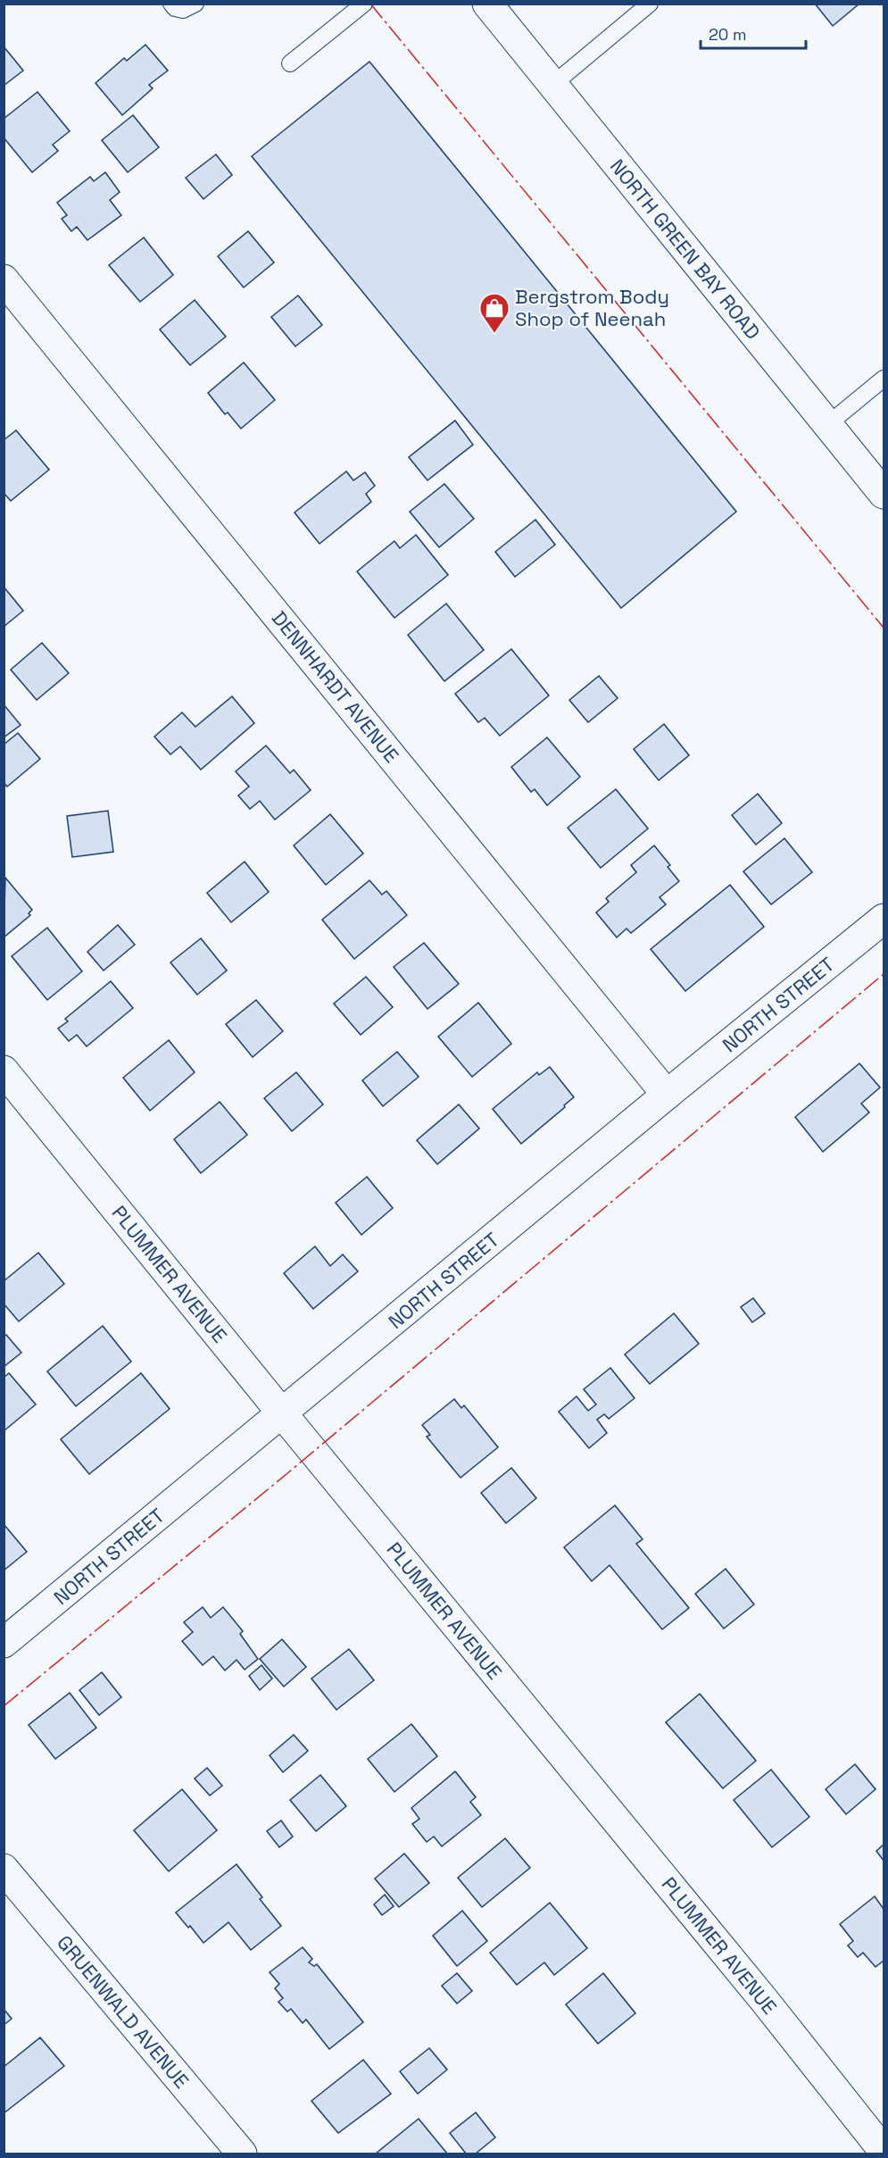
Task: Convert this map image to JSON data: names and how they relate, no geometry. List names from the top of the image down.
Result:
{
  "streets": {
    "street": [
      "NORTH GREEN BAY ROAD",
      "DENNHARDT AVENUE",
      "NORTH STREET",
      "PLUMMER AVENUE",
      "GRUENWALD AVENUE"
    ]
  },
  "crossings": [
    ["DENNHARDT AVENUE", "NORTH STREET"],
    ["NORTH STREET", "PLUMMER AVENUE"]
  ],
  "places": {
    "shop": ["Bergstrom Body Shop of Neenah"]
  },
  "scale_bar": "20 m"
}
